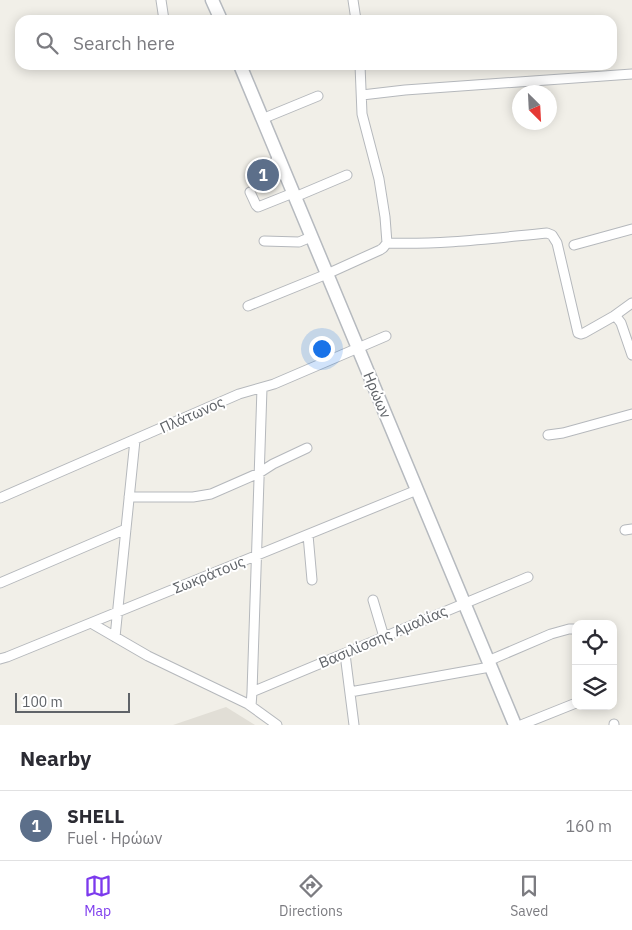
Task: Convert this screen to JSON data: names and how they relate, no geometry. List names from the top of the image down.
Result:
{
  "streets": {
    "street": [
      "Ηρώων",
      "Πλάτωνος",
      "Σωκράτους",
      "Βασιλίσσης Αμαλίας"
    ]
  },
  "crossings": [
    ["Ηρώων", "Πλάτωνος"],
    ["Ηρώων", "Σωκράτους"],
    ["Ηρώων", "Βασιλίσσης Αμαλίας"]
  ],
  "scale_bar": "100 m",
  "north": "bottom right",
  "page": {
    "search": "Search here",
    "pins": "1",
    "scale": "100 m",
    "heading": "Nearby",
    "list": [
      {
        "mark": "1",
        "name": "SHELL",
        "note": "Fuel · Ηρώων",
        "value": "160 m"
      }
    ],
    "nav": ["Map", "Directions", "Saved"]
  }
}
